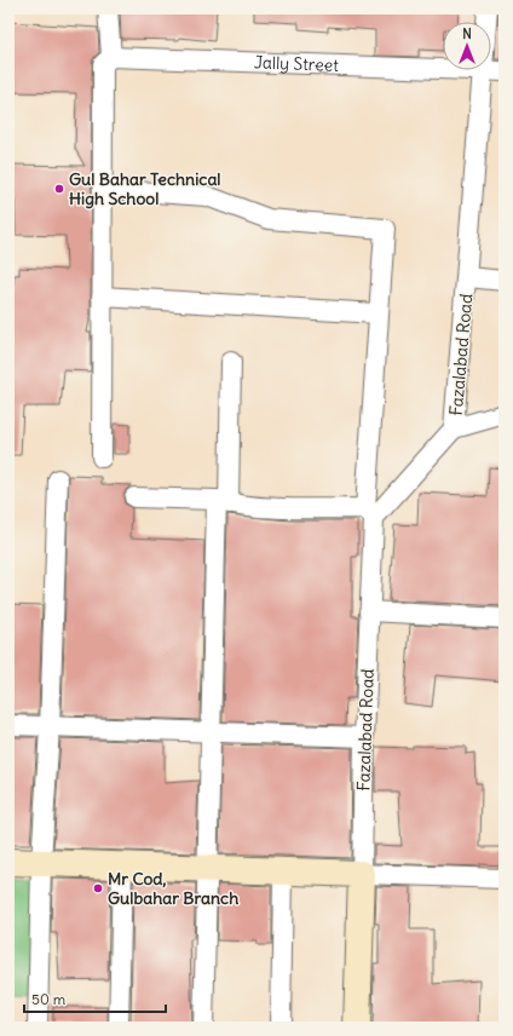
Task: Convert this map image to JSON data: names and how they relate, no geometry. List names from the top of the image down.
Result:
{
  "streets": {
    "street": ["Jally Street", "Fazalabad Road"]
  },
  "places": ["Gul Bahar Technical High School", "Mr Cod, Gulbahar Branch"],
  "scale_bar": "50 m",
  "north": "top"
}
